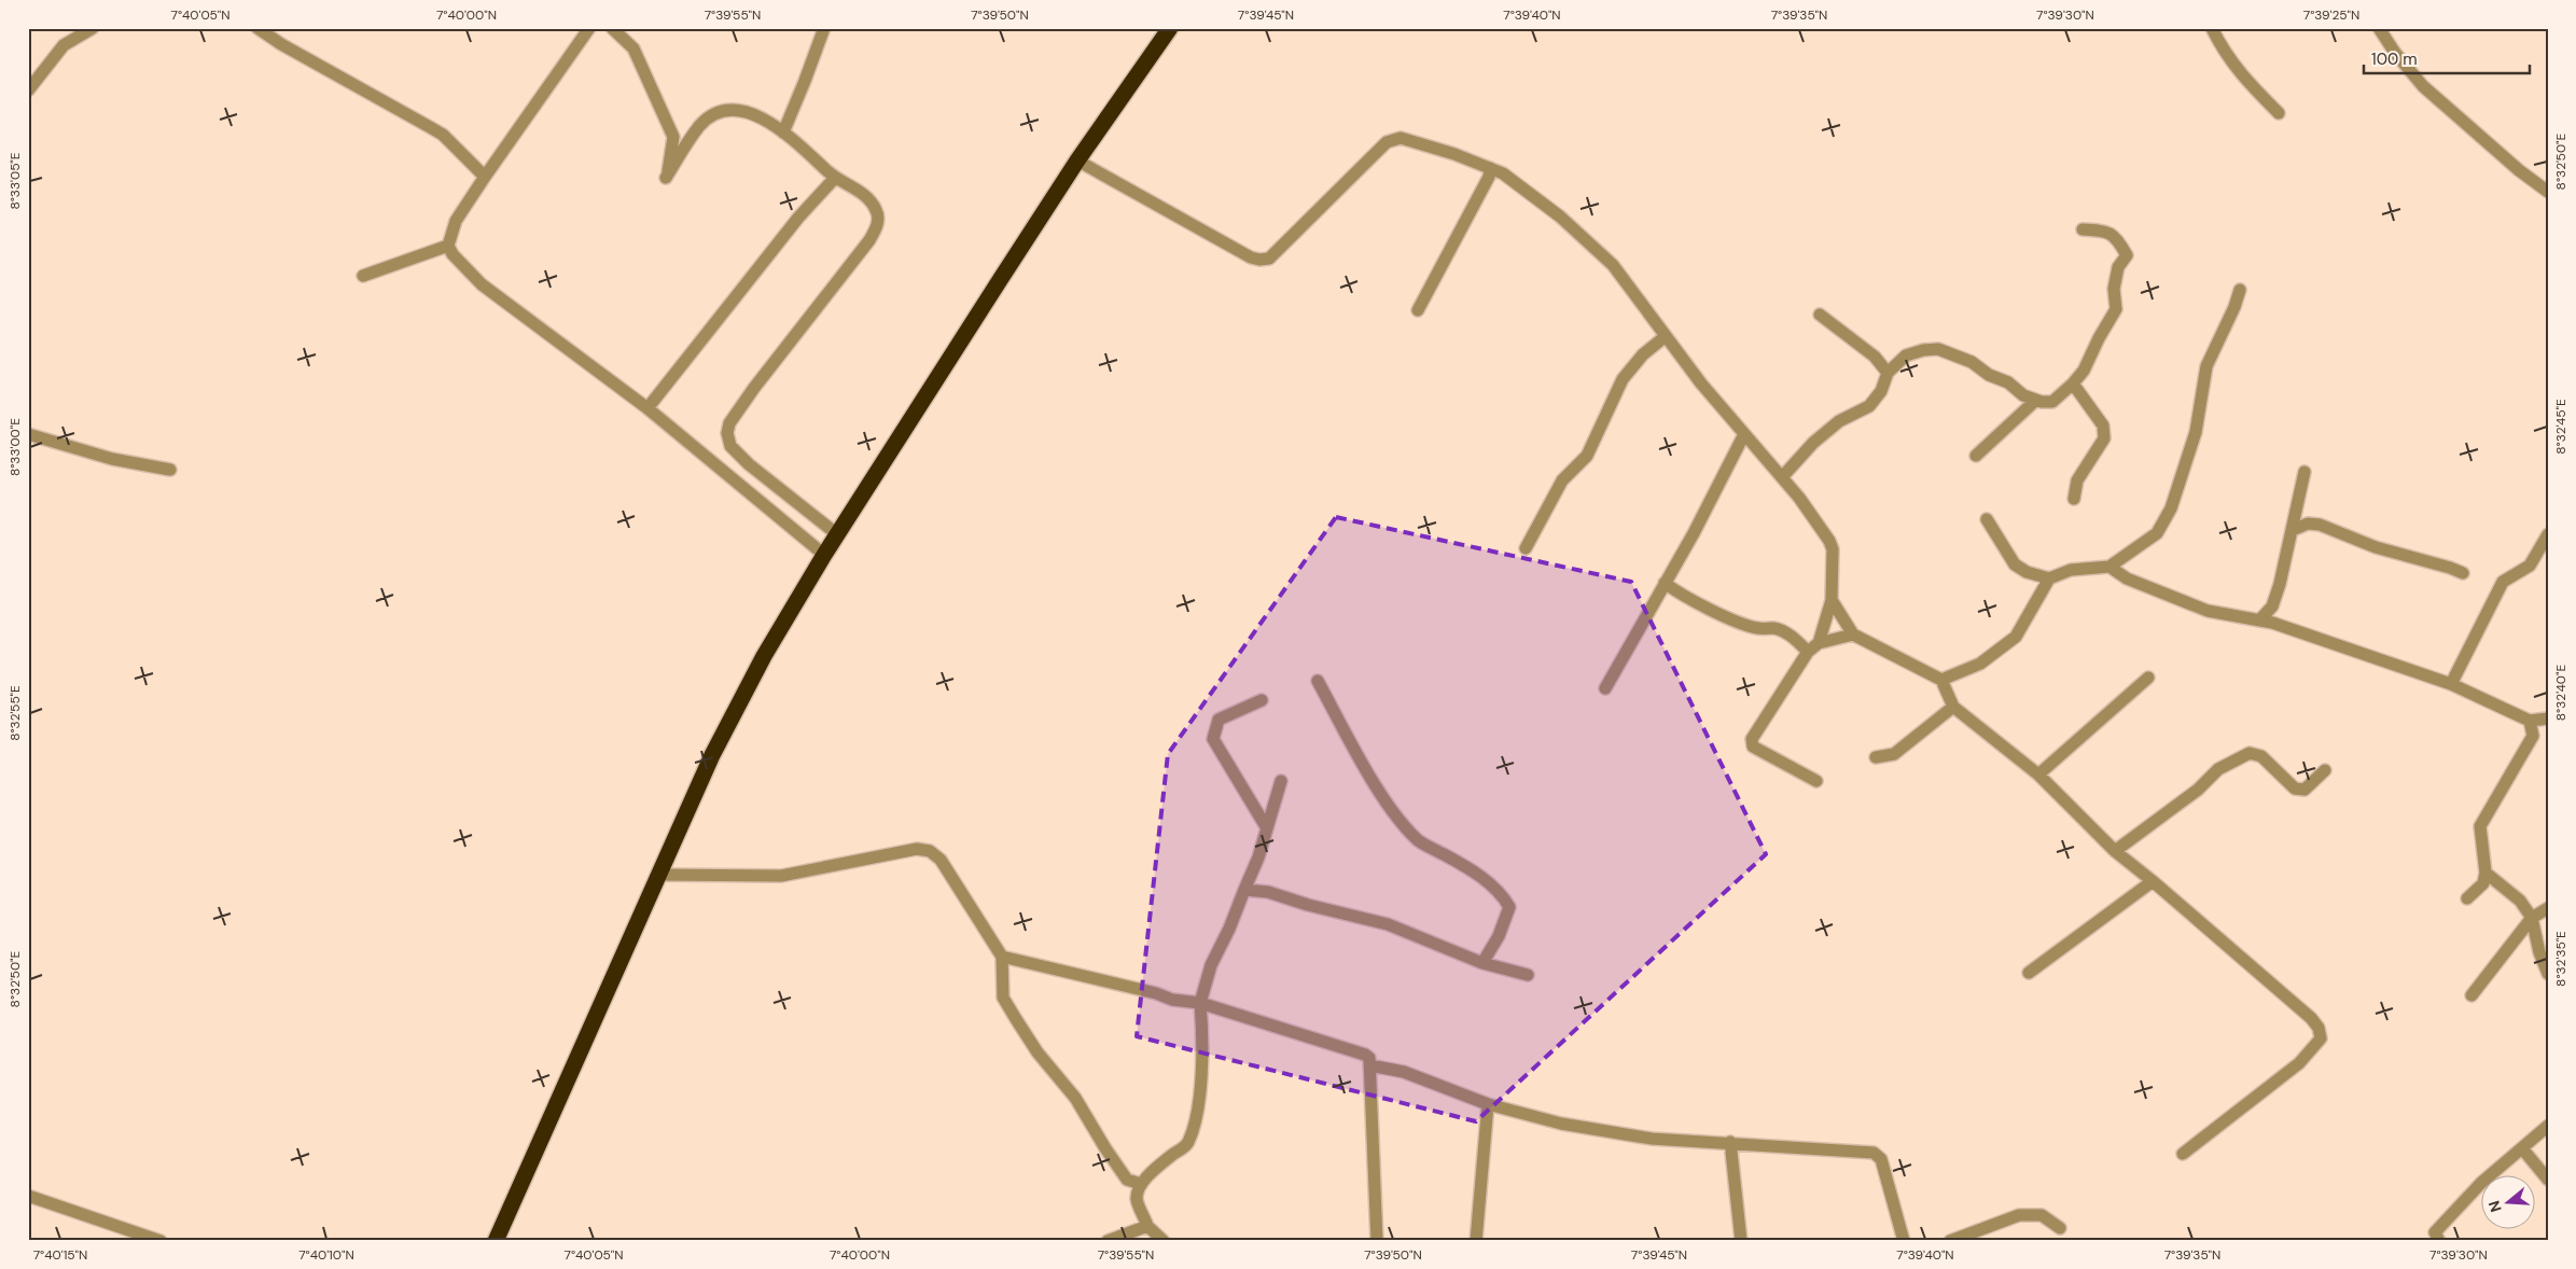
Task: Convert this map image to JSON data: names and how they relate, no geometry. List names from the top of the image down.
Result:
{
  "scale_bar": "100 m",
  "north": "left",
  "coordinates": [
    "7°40'05\"N",
    "7°40'00\"N",
    "7°39'55\"N",
    "7°39'50\"N",
    "7°39'45\"N",
    "7°39'40\"N",
    "7°39'35\"N",
    "7°39'30\"N",
    "7°39'25\"N",
    "8°32'50\"E",
    "8°33'05\"E",
    "8°32'45\"E",
    "8°33'00\"E",
    "8°32'40\"E",
    "8°32'55\"E",
    "8°32'35\"E",
    "7°40'15\"N",
    "7°40'10\"N"
  ]
}
